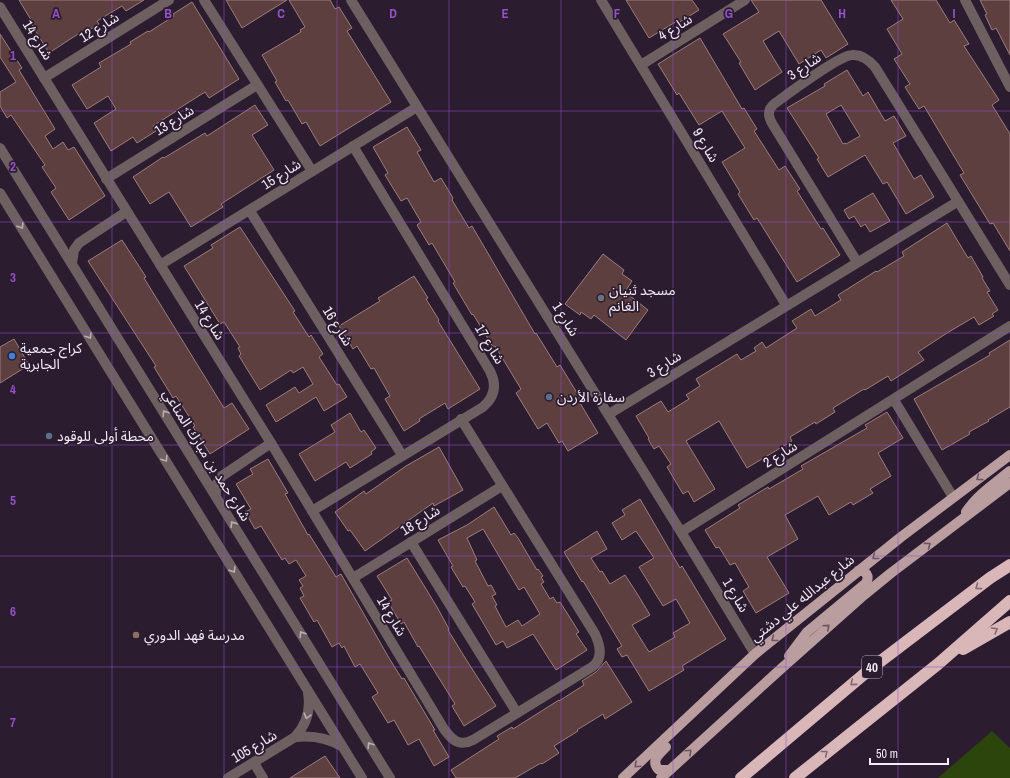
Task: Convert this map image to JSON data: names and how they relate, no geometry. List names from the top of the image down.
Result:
{
  "streets": {
    "highway": ["40"],
    "main road": ["شارع عبدالله علي دشتي"],
    "street": [
      "شارع 12",
      "شارع 4",
      "شارع 14",
      "شارع 3",
      "شارع 13",
      "شارع 9",
      "شارع 15",
      "شارع 1",
      "شارع 16",
      "شارع 17",
      "شارع 2",
      "شارع حمد بن مبارك المناعي",
      "شارع 18",
      "شارع 105"
    ]
  },
  "crossings": [
    ["شارع 12", "شارع 14"],
    ["شارع 4", "شارع 9"],
    ["شارع 14", "شارع 13"],
    ["شارع 14", "شارع 15"],
    ["شارع 14", "شارع 17"],
    ["شارع 14", "شارع 18"],
    ["شارع 3", "شارع 9"],
    ["شارع 3", "شارع 1"],
    ["شارع 15", "شارع 1"],
    ["شارع 15", "شارع 16"],
    ["شارع 15", "شارع 17"],
    ["شارع 1", "شارع 2"],
    ["شارع 1", "شارع عبدالله علي دشتي"],
    ["شارع 16", "شارع 17"]
  ],
  "places": [
    "مسجد ثنيان الغانم",
    "كراج جمعية الجابرية",
    "سفارة الأردن",
    "محطة أولى للوقود",
    "مدرسة فهد الدوري"
  ],
  "scale_bar": "50 m",
  "grid": {
    "columns": [
      "A",
      "B",
      "C",
      "D",
      "E",
      "F",
      "G",
      "H",
      "I"
    ],
    "rows": [
      "1",
      "2",
      "3",
      "4",
      "5",
      "6",
      "7"
    ]
  }
}
